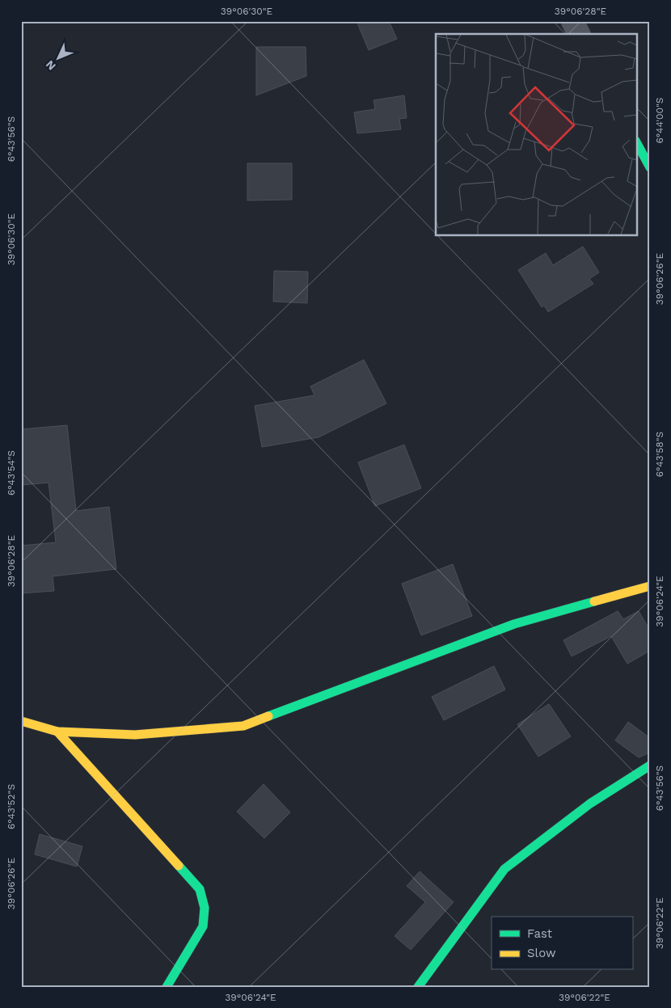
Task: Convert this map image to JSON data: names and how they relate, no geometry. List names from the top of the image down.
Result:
{
  "legend": ["Fast", "Slow"],
  "north": "bottom left",
  "coordinates": [
    "39°06'30\"E",
    "39°06'28\"E",
    "6°44'00\"S",
    "6°43'56\"S",
    "39°06'26\"E",
    "6°43'58\"S",
    "6°43'54\"S",
    "39°06'24\"E",
    "6°43'52\"S",
    "39°06'22\"E"
  ]
}
